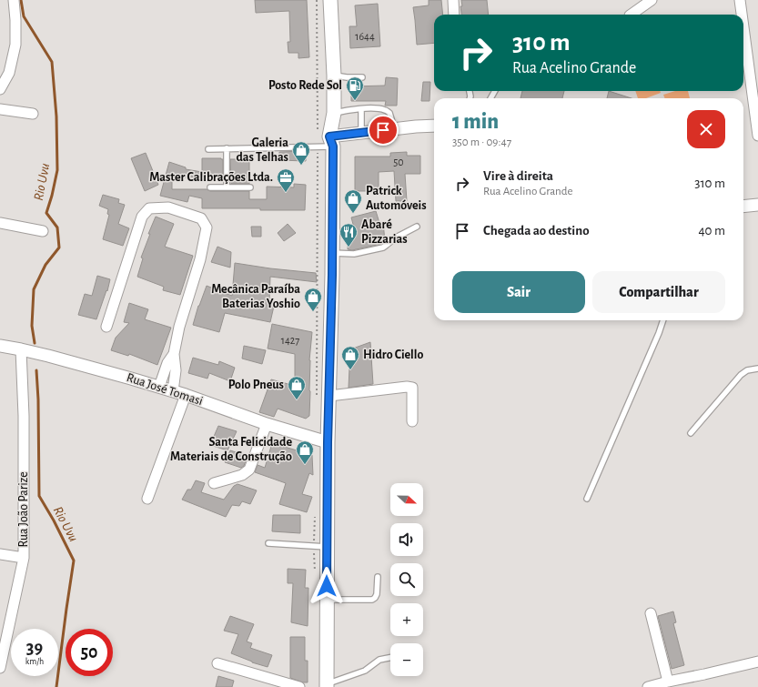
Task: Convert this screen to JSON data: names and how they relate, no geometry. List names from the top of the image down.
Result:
{
  "streets": {
    "street": ["Rua José Tomasi", "Rua João Parize"]
  },
  "crossings": [
    ["Rua José Tomasi", "Rua João Parize"]
  ],
  "water": ["Rio Uvu"],
  "places": {
    "fuel station": ["Posto Rede Sol"],
    "shop": [
      "Galeria das Telhas",
      "Patrick Automóveis",
      "Mecânica Paraíba Baterias Yoshio",
      "Hidro Ciello",
      "Polo Pneus",
      "Santa Felicidade Materiais de Construção"
    ],
    "office": ["Master Calibrações Ltda."],
    "restaurant": ["Abaré Pizzarias"]
  },
  "house_numbers": ["1644", "50", "1427"],
  "north": "right",
  "page": {
    "turn": ["310 m", "Rua Acelino Grande"],
    "heading": ["1 min", "350 m · 09:47"],
    "list": [
      {
        "name": "Vire à direita",
        "note": "Rua Acelino Grande",
        "value": "310 m"
      },
      {
        "name": "Chegada ao destino",
        "value": "40 m"
      }
    ],
    "buttons": ["Sair", "Compartilhar"],
    "map_buttons": ["+", "−"],
    "speed": "39 km/h",
    "limit": "50"
  }
}
